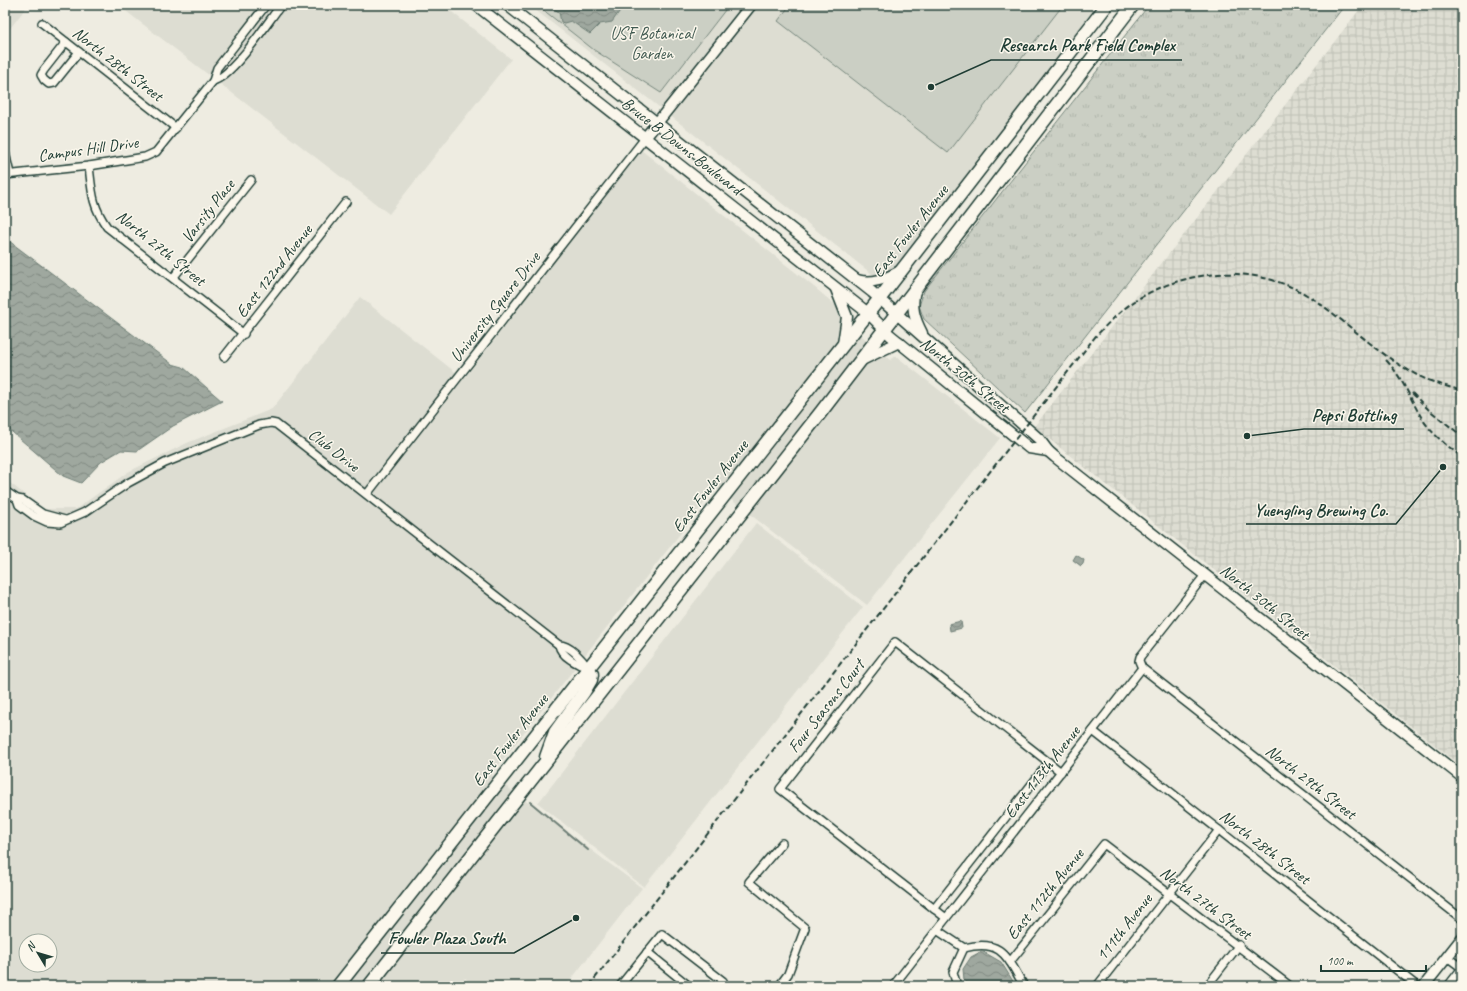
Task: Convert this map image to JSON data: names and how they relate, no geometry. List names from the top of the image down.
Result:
{
  "streets": {
    "main road": ["Bruce B Downs Boulevard", "East Fowler Avenue", "North 30th Street"],
    "street": [
      "North 28th Street",
      "Campus Hill Drive",
      "Varsity Place",
      "North 27th Street",
      "East 122nd Avenue",
      "University Square Drive",
      "Club Drive",
      "Four Seasons Court",
      "East 113th Avenue",
      "North 29th Street",
      "East 112th Avenue",
      "111th Avenue"
    ]
  },
  "crossings": [
    ["North 28th Street", "Campus Hill Drive"],
    ["North 28th Street", "East 113th Avenue"],
    ["North 28th Street", "111th Avenue"],
    ["Bruce B Downs Boulevard", "East Fowler Avenue"],
    ["Bruce B Downs Boulevard", "University Square Drive"],
    ["Bruce B Downs Boulevard", "North 30th Street"],
    ["Campus Hill Drive", "North 27th Street"],
    ["Varsity Place", "North 27th Street"],
    ["East Fowler Avenue", "North 30th Street"],
    ["East Fowler Avenue", "Club Drive"],
    ["North 27th Street", "East 122nd Avenue"],
    ["North 27th Street", "East 112th Avenue"],
    ["North 27th Street", "111th Avenue"],
    ["University Square Drive", "Club Drive"],
    ["North 30th Street", "East 113th Avenue"],
    ["Four Seasons Court", "East 113th Avenue"],
    ["East 113th Avenue", "North 29th Street"]
  ],
  "parks": ["USF Botanical Garden"],
  "places": [
    "Research Park Field Complex",
    "Pepsi Bottling",
    "Yuengling Brewing Co.",
    "Fowler Plaza South"
  ],
  "scale_bar": "100 m",
  "north": "top left"
}
